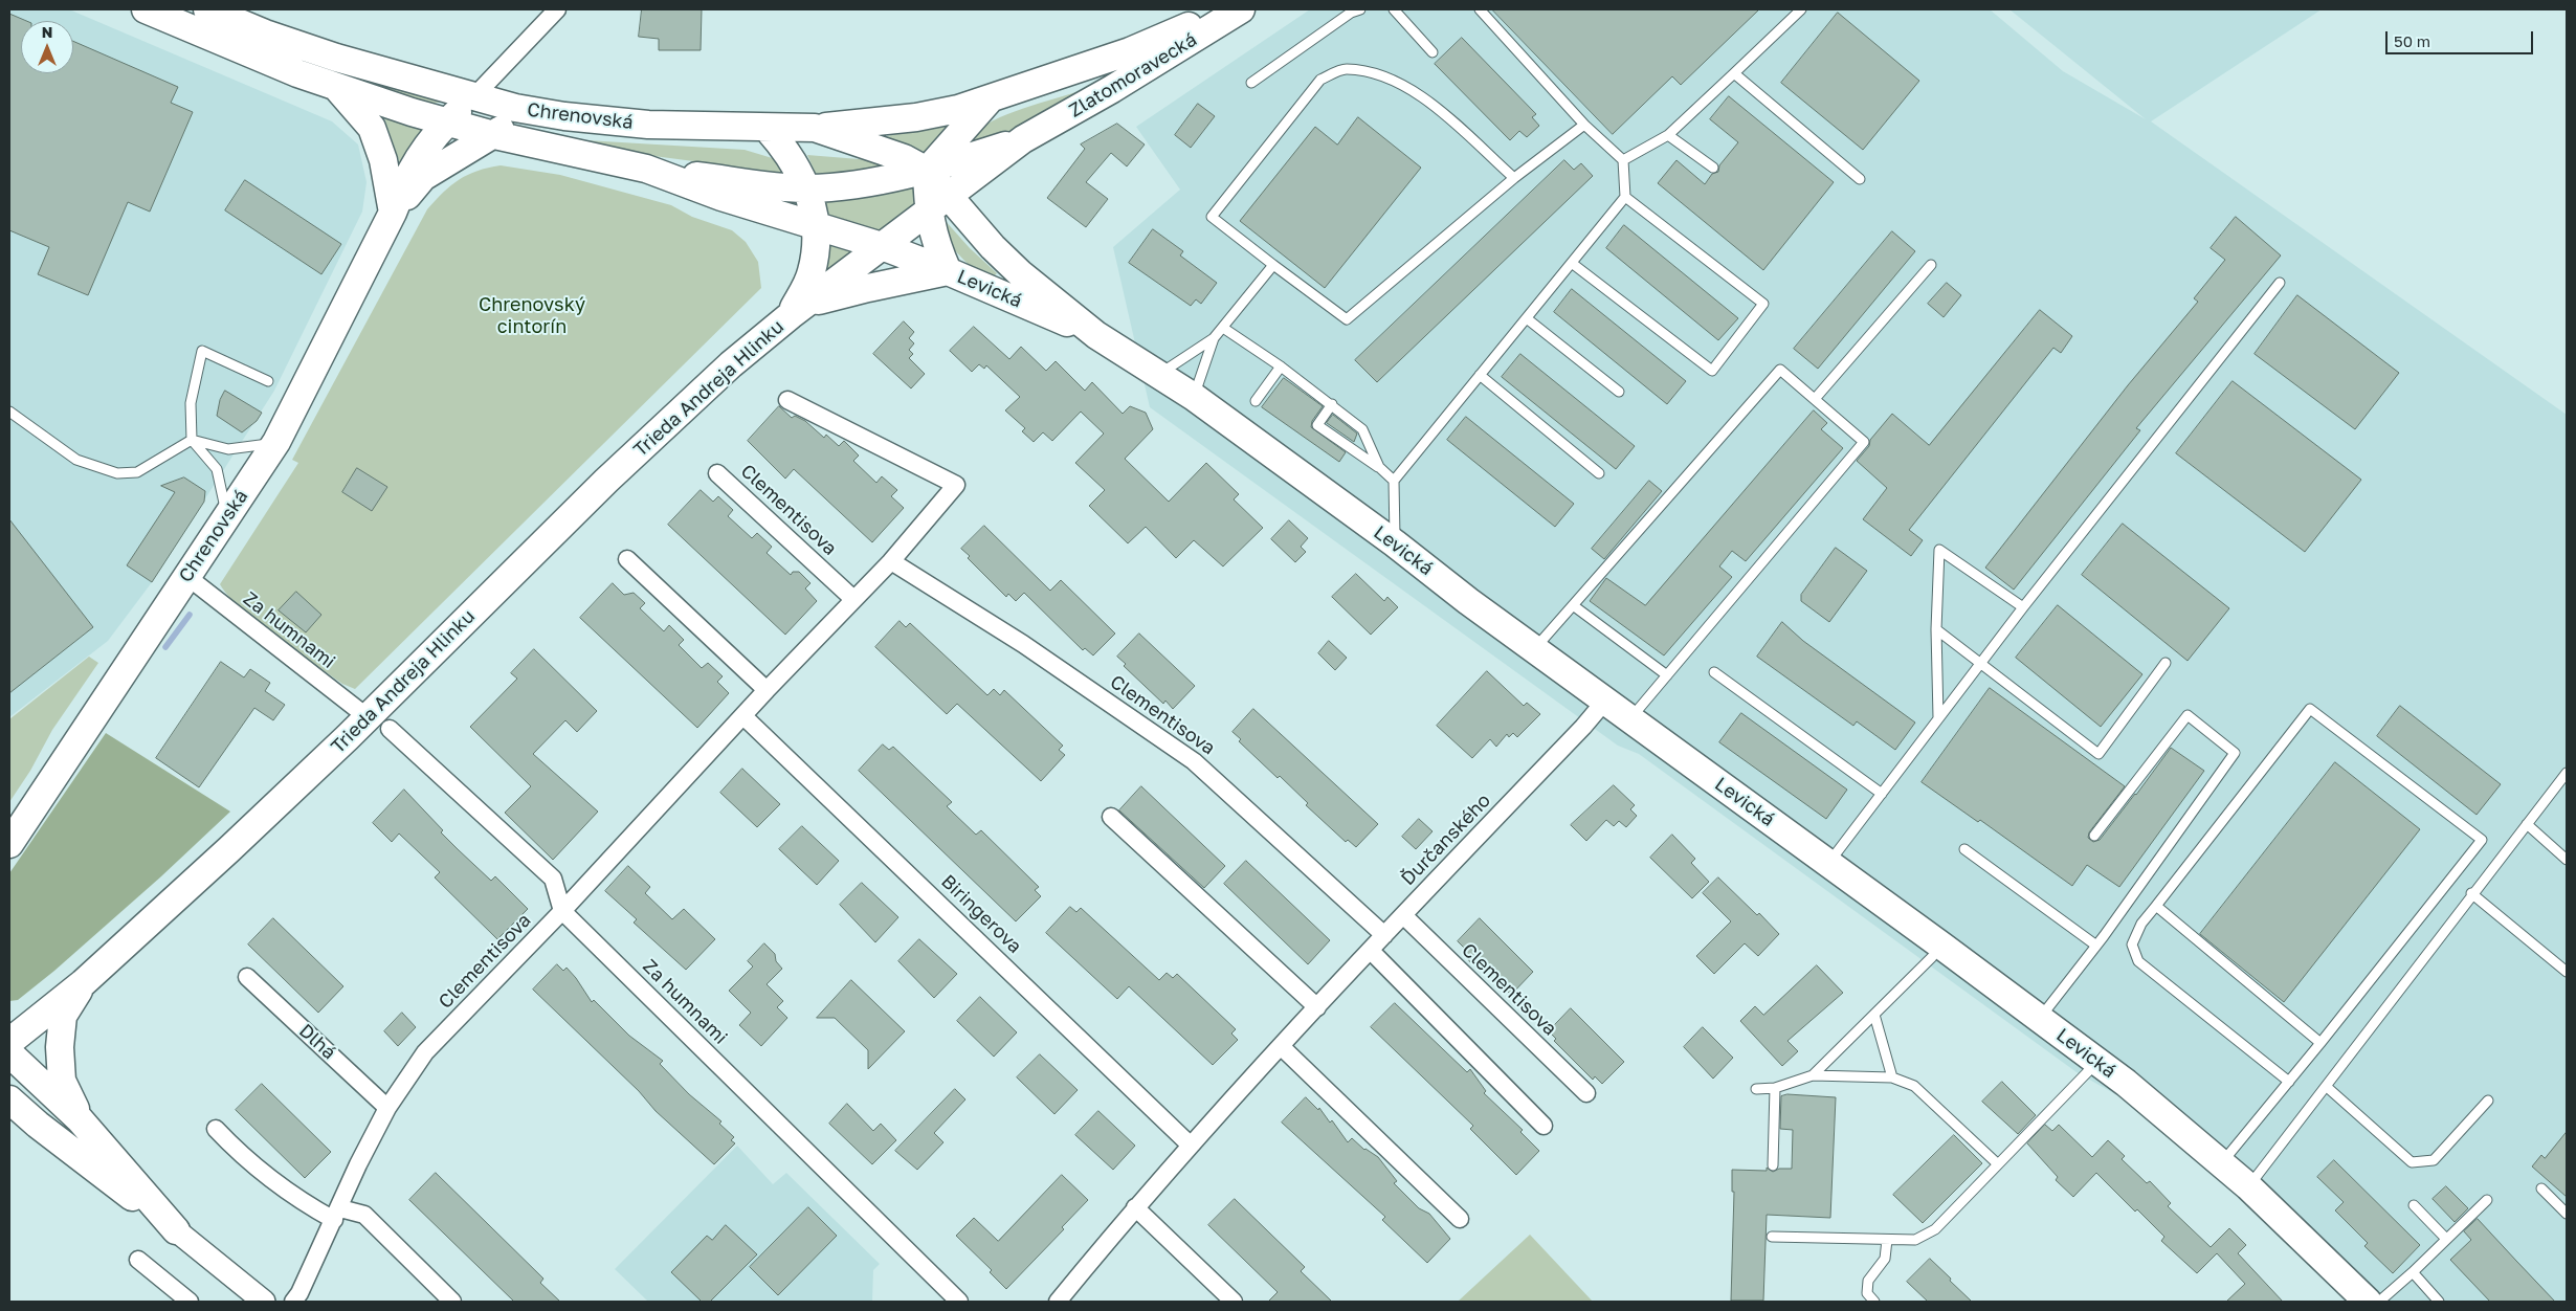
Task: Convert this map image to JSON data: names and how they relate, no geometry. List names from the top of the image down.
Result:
{
  "streets": {
    "main road": [
      "Zlatomoravecká",
      "Chrenovská",
      "Levická",
      "Trieda Andreja Hlinku"
    ],
    "street": [
      "Clementisova",
      "Za humnami",
      "Ďurčanského",
      "Biringerova",
      "Dlhá"
    ]
  },
  "crossings": [
    ["Chrenovská", "Levická"],
    ["Chrenovská", "Za humnami"],
    ["Levická", "Ďurčanského"],
    ["Trieda Andreja Hlinku", "Za humnami"],
    ["Clementisova", "Za humnami"],
    ["Clementisova", "Ďurčanského"],
    ["Clementisova", "Biringerova"],
    ["Clementisova", "Dlhá"],
    ["Ďurčanského", "Biringerova"]
  ],
  "parks": ["Chrenovský cintorín"],
  "scale_bar": "50 m",
  "north": "top"
}
